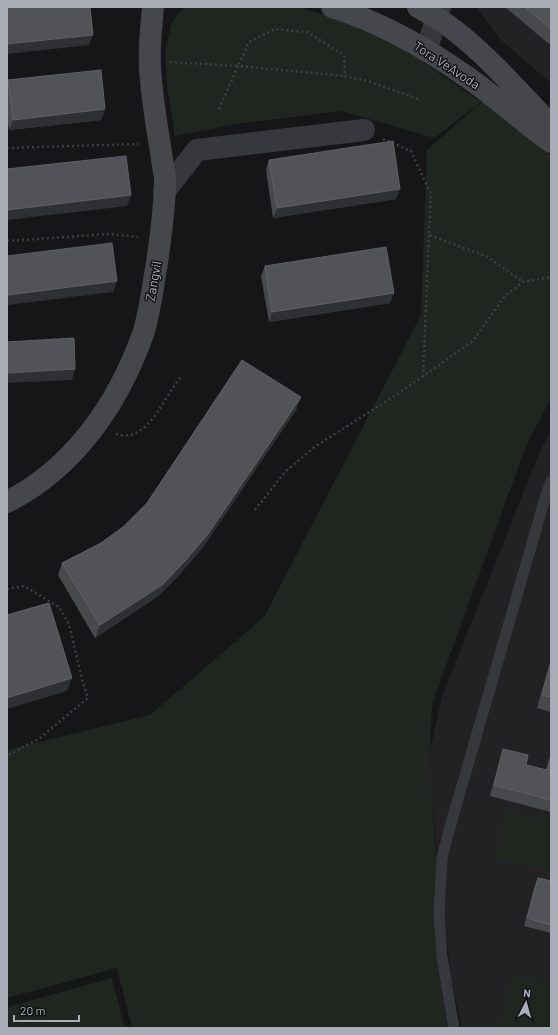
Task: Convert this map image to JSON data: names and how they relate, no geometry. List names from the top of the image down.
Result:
{
  "streets": {
    "street": ["Tora VeAvoda", "Zangvil"]
  },
  "scale_bar": "20 m",
  "north": "top"
}
